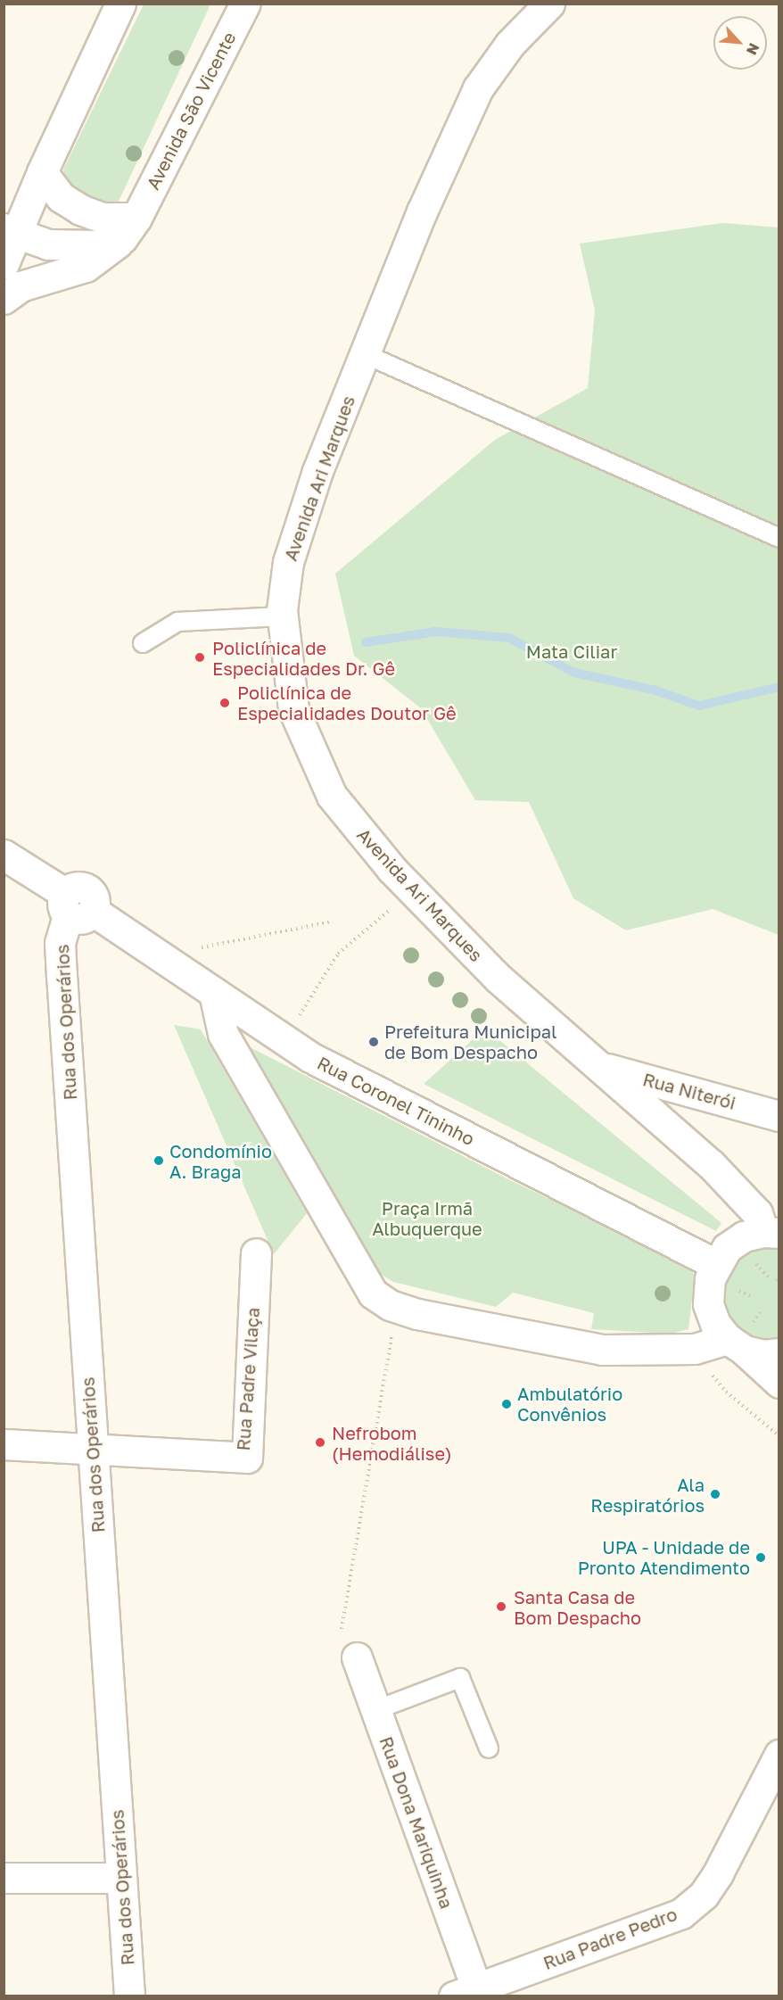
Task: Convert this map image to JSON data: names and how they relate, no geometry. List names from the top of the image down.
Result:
{
  "streets": {
    "street": [
      "Avenida São Vicente",
      "Avenida Ari Marques",
      "Rua dos Operários",
      "Rua Niterói",
      "Rua Coronel Tininho",
      "Rua Padre Vilaça",
      "Rua Dona Mariquinha",
      "Rua Padre Pedro"
    ]
  },
  "crossings": [
    ["Avenida Ari Marques", "Rua Niterói"],
    ["Rua dos Operários", "Rua Coronel Tininho"],
    ["Rua dos Operários", "Rua Padre Vilaça"],
    ["Rua Dona Mariquinha", "Rua Padre Pedro"]
  ],
  "parks": ["Mata Ciliar", "Praça Irmã Albuquerque"],
  "places": [
    "Policlínica de Especialidades Dr. Gê",
    "Policlínica de Especialidades Doutor Gê",
    "Prefeitura Municipal de Bom Despacho",
    "Condomínio A. Braga",
    "Ambulatório Convênios",
    "Nefrobom (Hemodiálise)",
    "Ala Respiratórios",
    "UPA - Unidade de Pronto Atendimento",
    "Santa Casa de Bom Despacho"
  ],
  "north": "bottom right"
}
